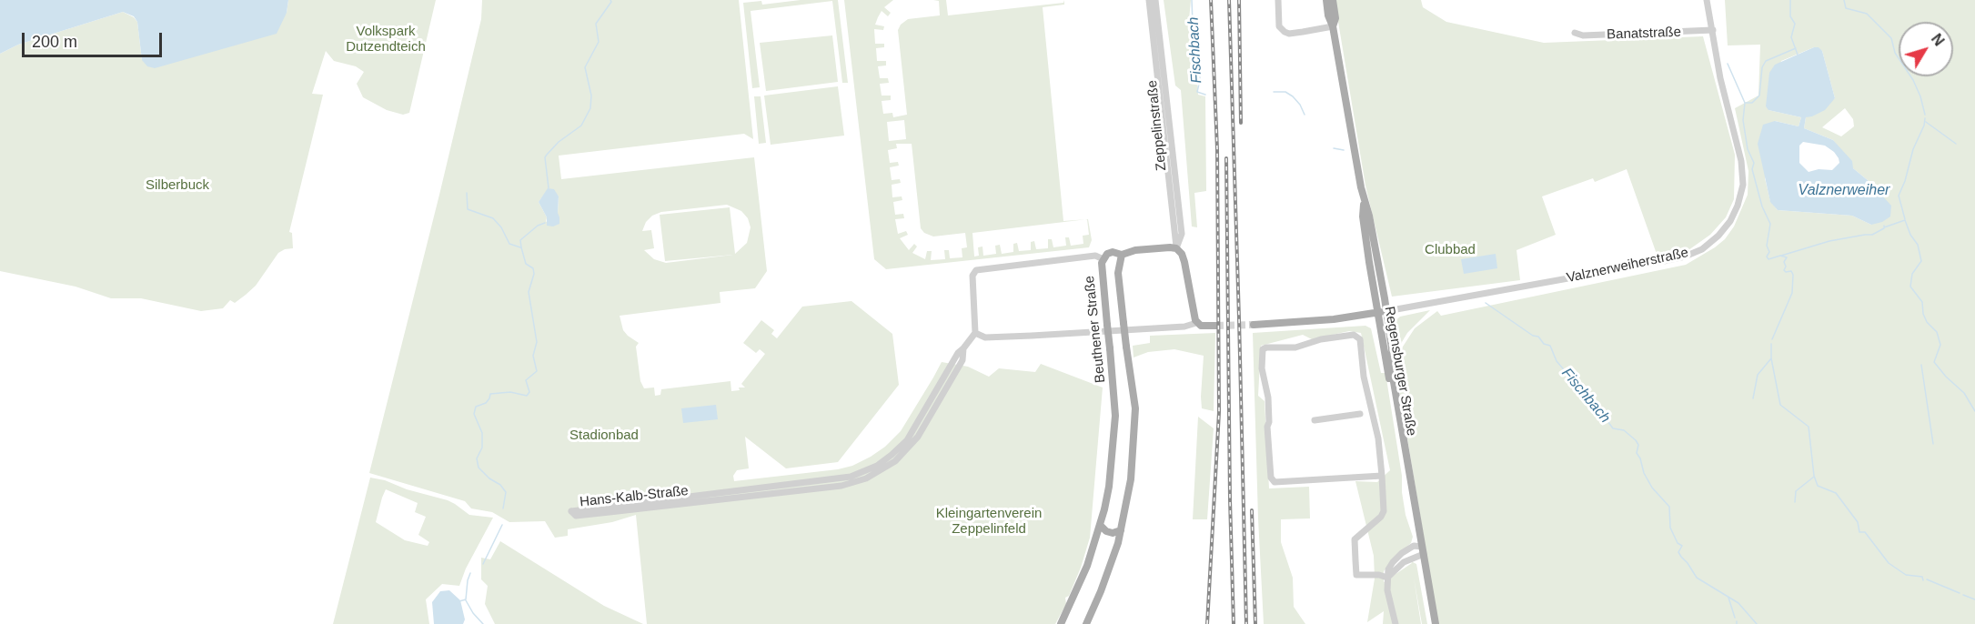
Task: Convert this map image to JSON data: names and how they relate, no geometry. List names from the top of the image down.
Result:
{
  "streets": {
    "main road": ["Zeppelinstraße", "Beuthener Straße", "Regensburger Straße"],
    "street": ["Banatstraße", "Valznerweiherstraße", "Hans-Kalb-Straße"]
  },
  "crossings": [
    ["Banatstraße", "Valznerweiherstraße"],
    ["Valznerweiherstraße", "Regensburger Straße"]
  ],
  "water": ["Fischbach", "Valznerweiher"],
  "parks": [
    "Volkspark Dutzendteich",
    "Silberbuck",
    "Clubbad",
    "Stadionbad",
    "Kleingartenverein Zeppelinfeld"
  ],
  "scale_bar": "200 m",
  "north": "top right"
}
